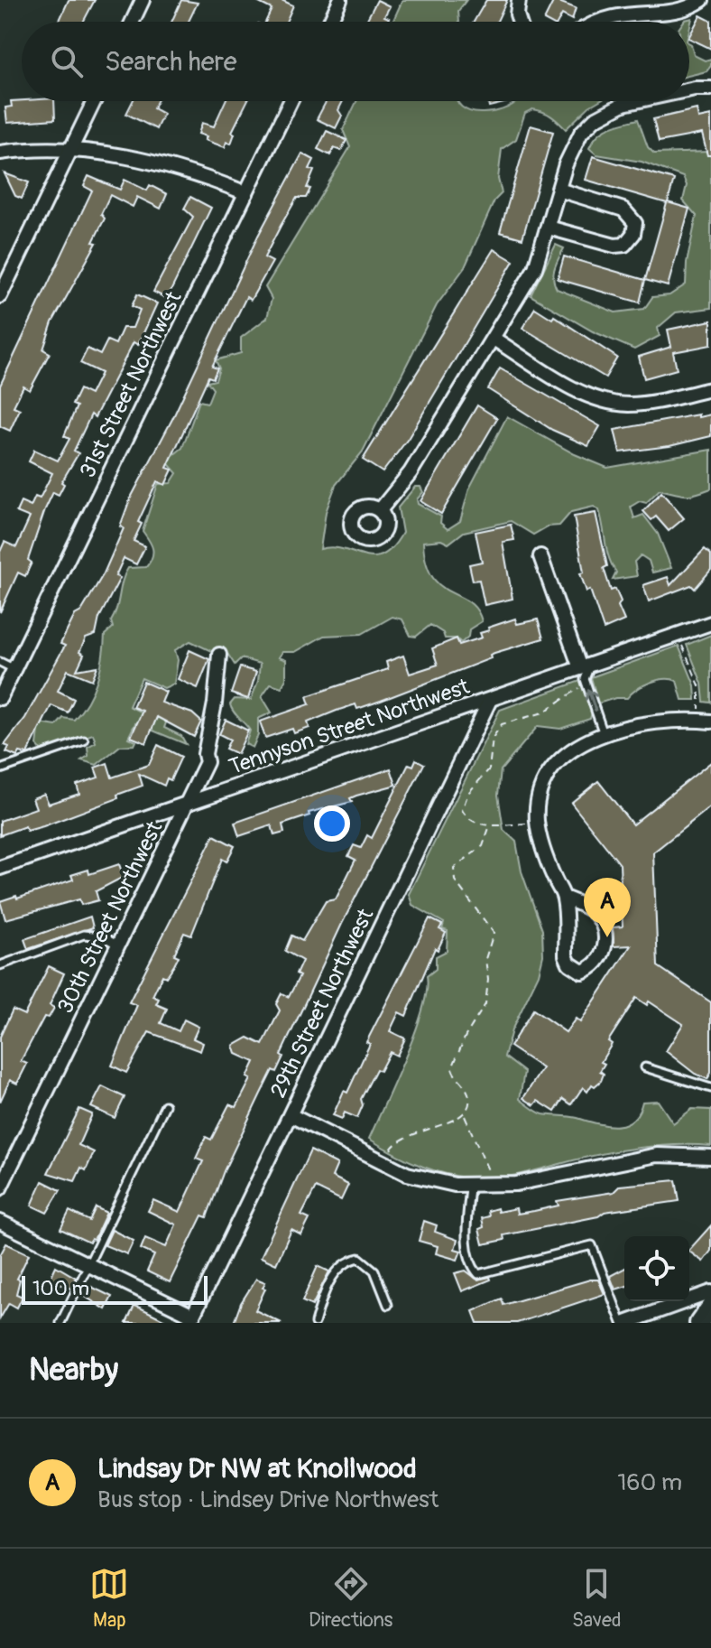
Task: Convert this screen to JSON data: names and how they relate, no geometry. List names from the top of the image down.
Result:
{
  "streets": {
    "street": [
      "31st Street Northwest",
      "Tennyson Street Northwest",
      "30th Street Northwest",
      "29th Street Northwest"
    ]
  },
  "crossings": [
    ["Tennyson Street Northwest", "30th Street Northwest"],
    ["Tennyson Street Northwest", "29th Street Northwest"]
  ],
  "scale_bar": "100 m",
  "page": {
    "search": "Search here",
    "pins": "A",
    "scale": "100 m",
    "heading": "Nearby",
    "list": [
      {
        "mark": "A",
        "name": "Lindsay Dr NW at Knollwood",
        "note": "Bus stop · Lindsey Drive Northwest",
        "value": "160 m"
      }
    ],
    "nav": ["Map", "Directions", "Saved"]
  }
}
